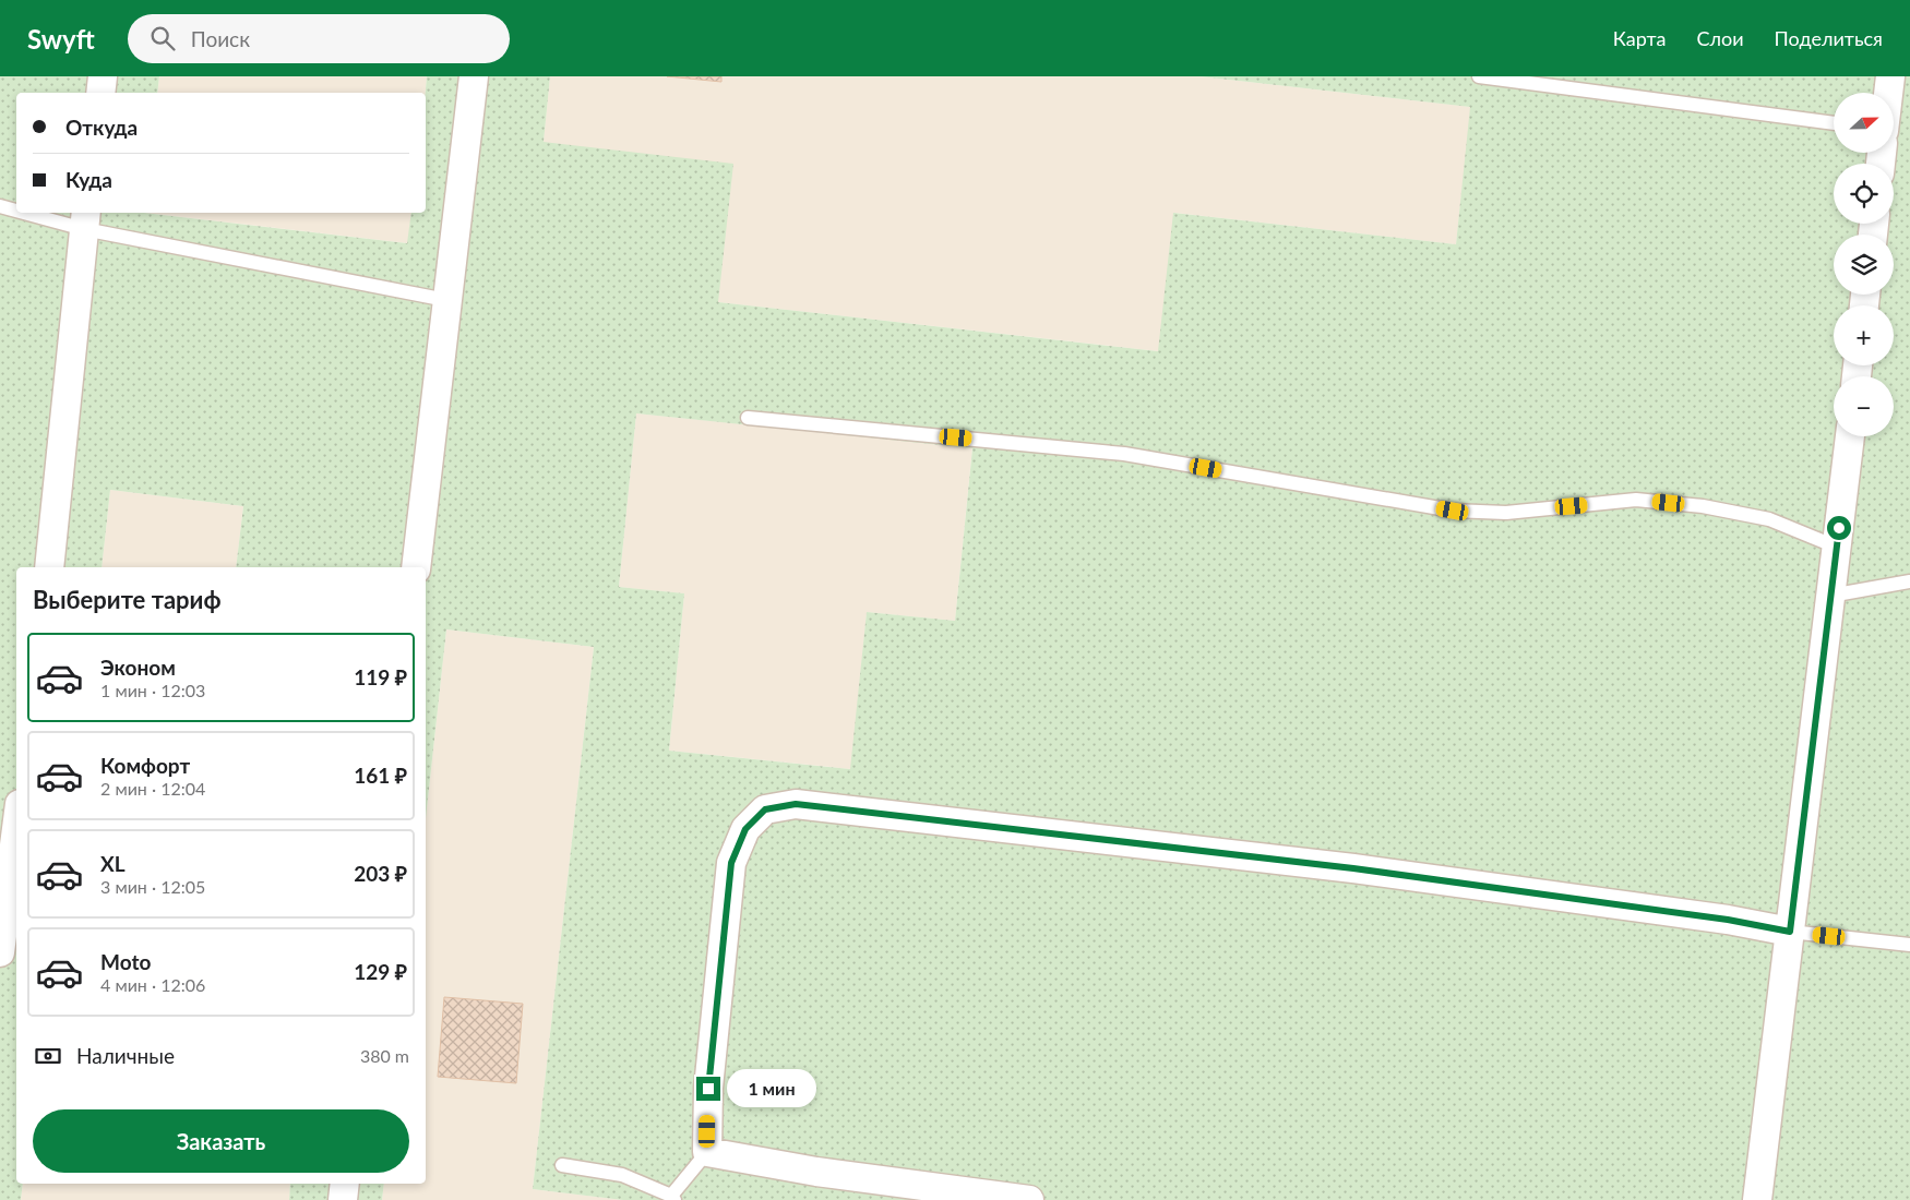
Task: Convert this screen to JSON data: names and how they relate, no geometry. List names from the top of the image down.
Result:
{
  "north": "right",
  "page": {
    "header": "Swyft",
    "search": "Поиск",
    "nav": ["Карта", "Слои", "Поделиться"],
    "map_buttons": ["+", "−"],
    "banner": ["Откуда", "Куда"],
    "heading": "Выберите тариф",
    "list": [
      {
        "name": "Эконом",
        "note": "1 мин · 12:03",
        "value": "119 ₽"
      },
      {
        "name": "Комфорт",
        "note": "2 мин · 12:04",
        "value": "161 ₽"
      },
      {
        "name": "XL",
        "note": "3 мин · 12:05",
        "value": "203 ₽"
      },
      {
        "name": "Moto",
        "note": "4 мин · 12:06",
        "value": "129 ₽"
      }
    ],
    "pay": ["Наличные", "380 m"],
    "bubble": "1 мин",
    "buttons": "Заказать"
  }
}
